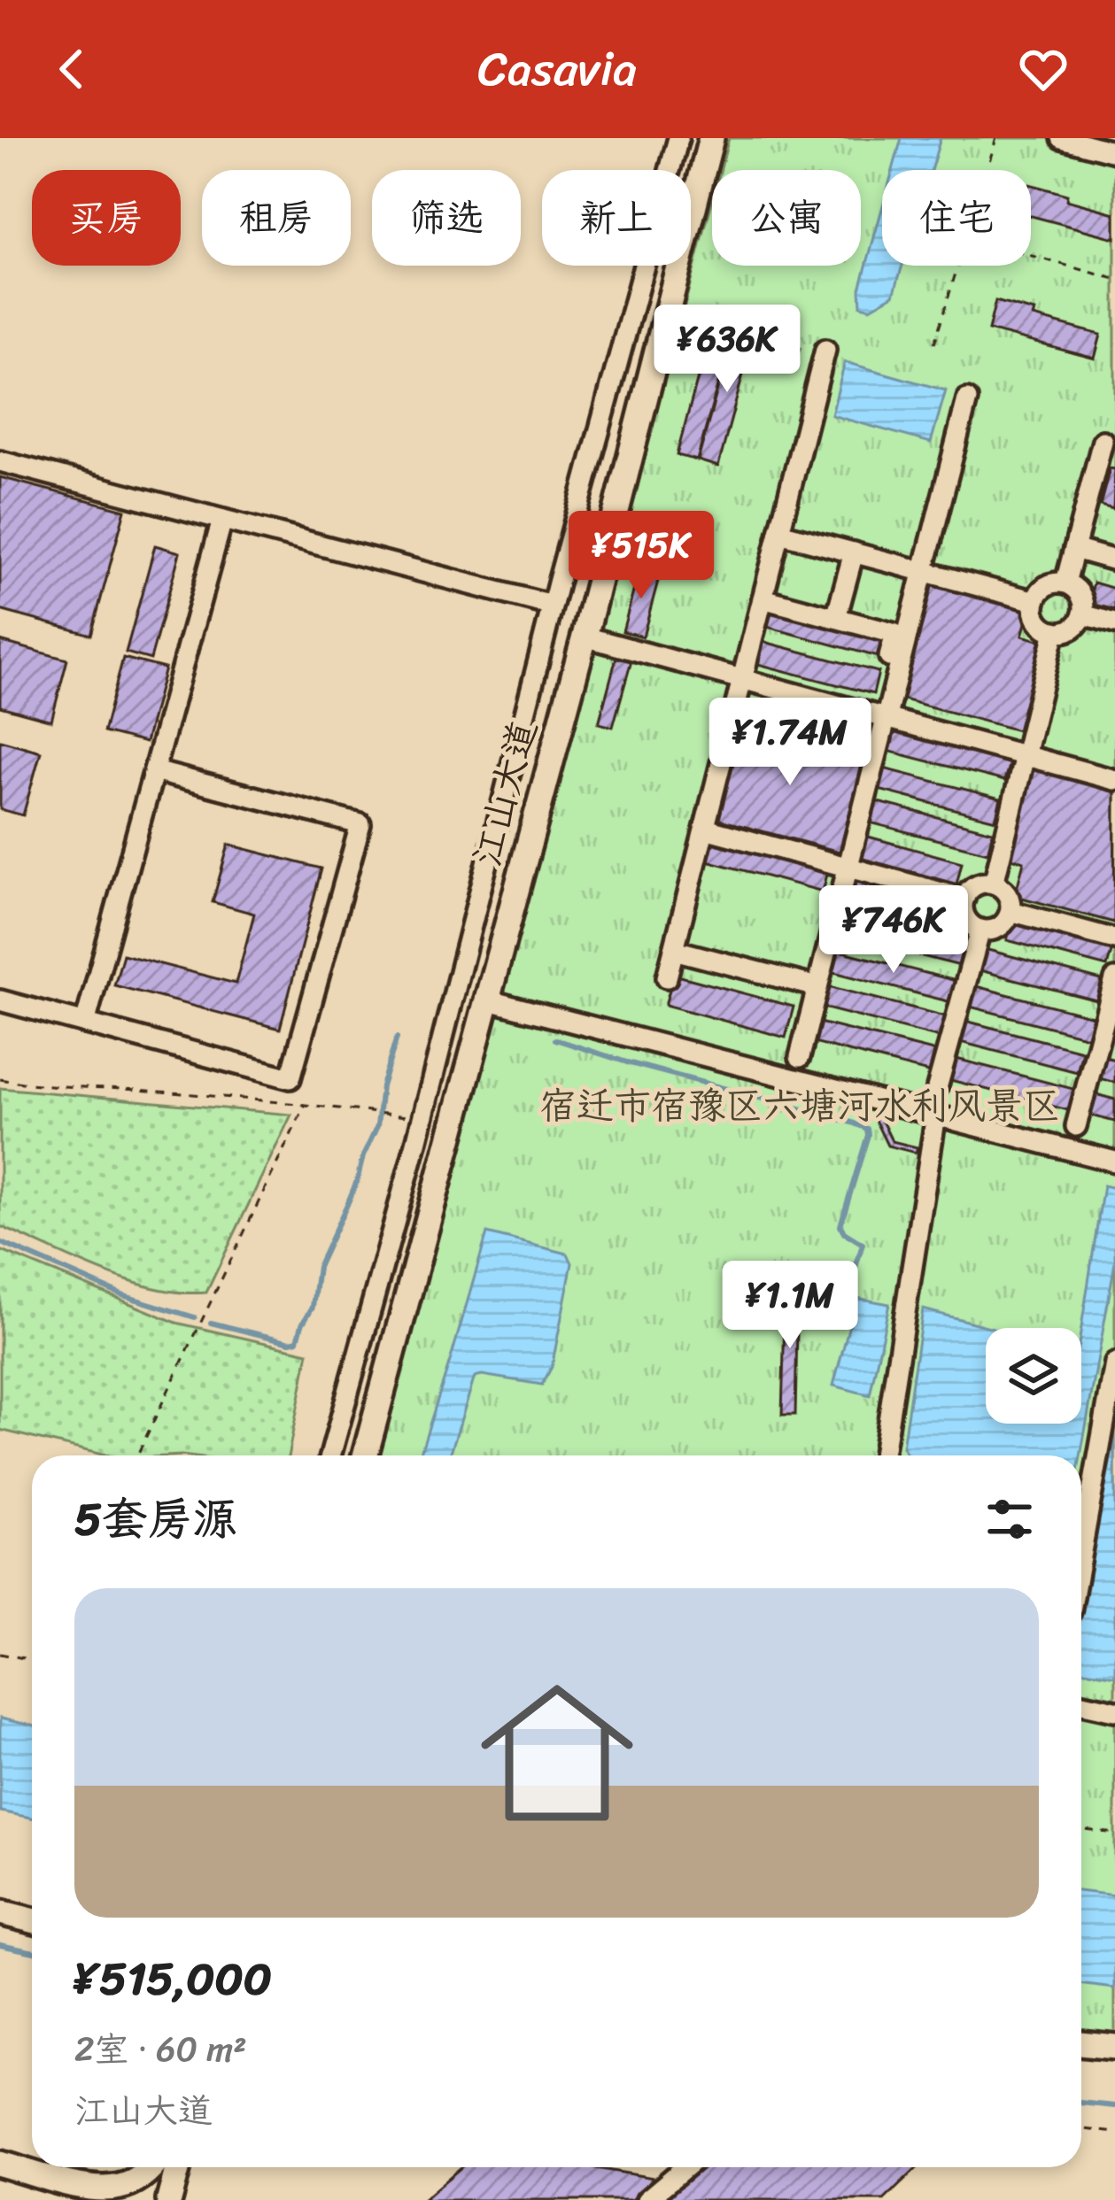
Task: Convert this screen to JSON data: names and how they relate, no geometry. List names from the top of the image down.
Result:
{
  "streets": {
    "main road": ["江山大道"]
  },
  "parks": ["宿迁市宿豫区六塘河水利风景区"],
  "page": {
    "header": "Casavia",
    "chip": [
      "买房",
      "租房",
      "筛选",
      "新上",
      "公寓",
      "住宅"
    ],
    "price": [
      "¥636K",
      "¥515K",
      "¥1.74M",
      "¥746K",
      "¥1.1M"
    ],
    "heading": "5套房源",
    "list": [
      {
        "name": "¥515,000",
        "note": "2室 · 60 m² · 江山大道"
      }
    ]
  }
}
